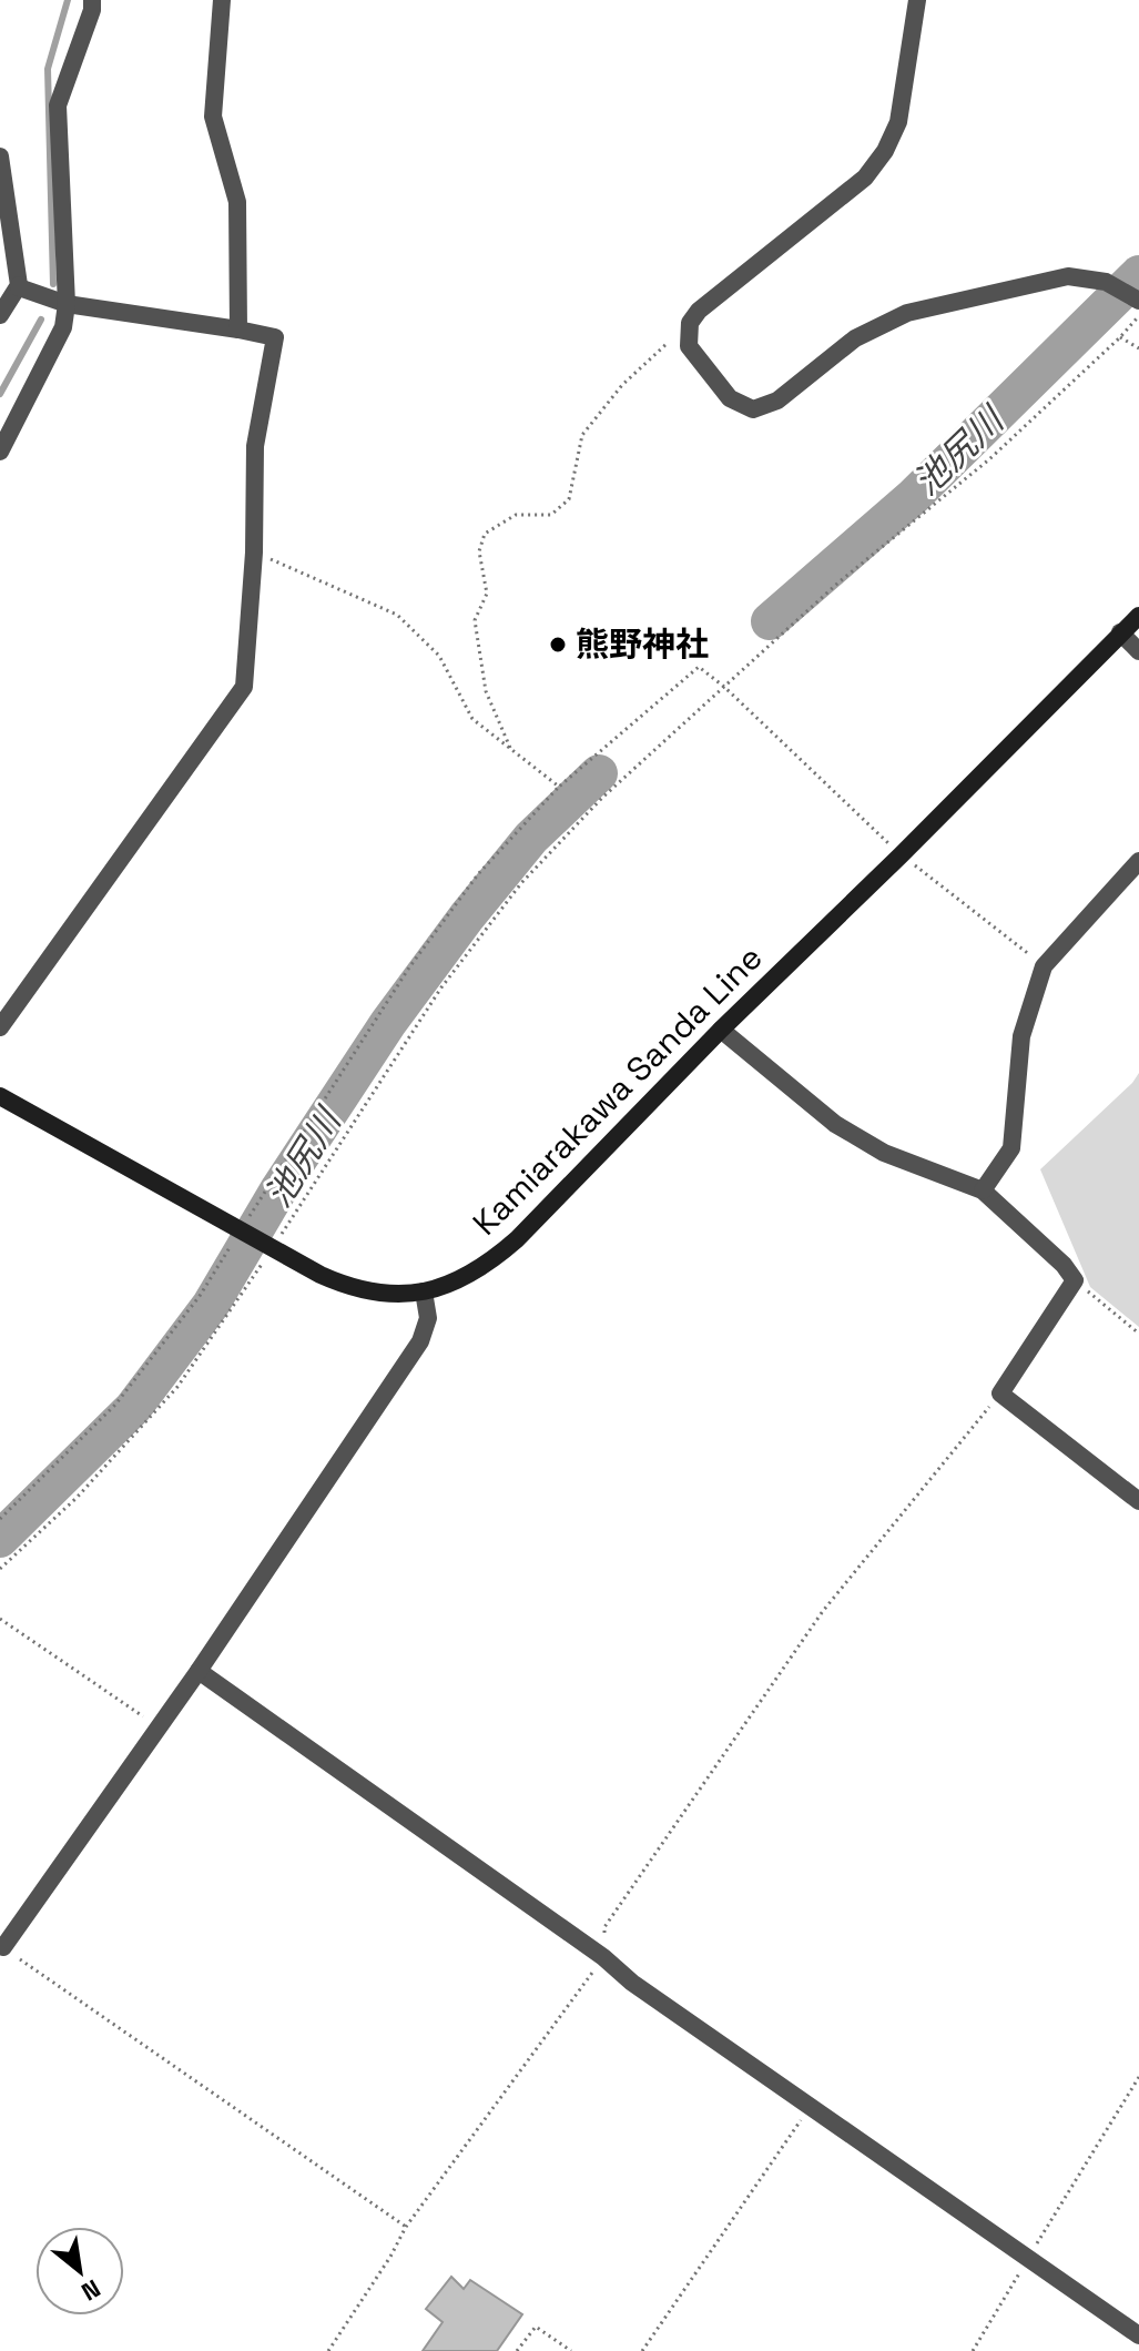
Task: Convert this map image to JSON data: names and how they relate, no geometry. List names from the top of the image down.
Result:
{
  "streets": {
    "main road": ["Kamiarakawa Sanda Line"]
  },
  "water": ["池尻川"],
  "places": ["熊野神社"],
  "north": "bottom right"
}
